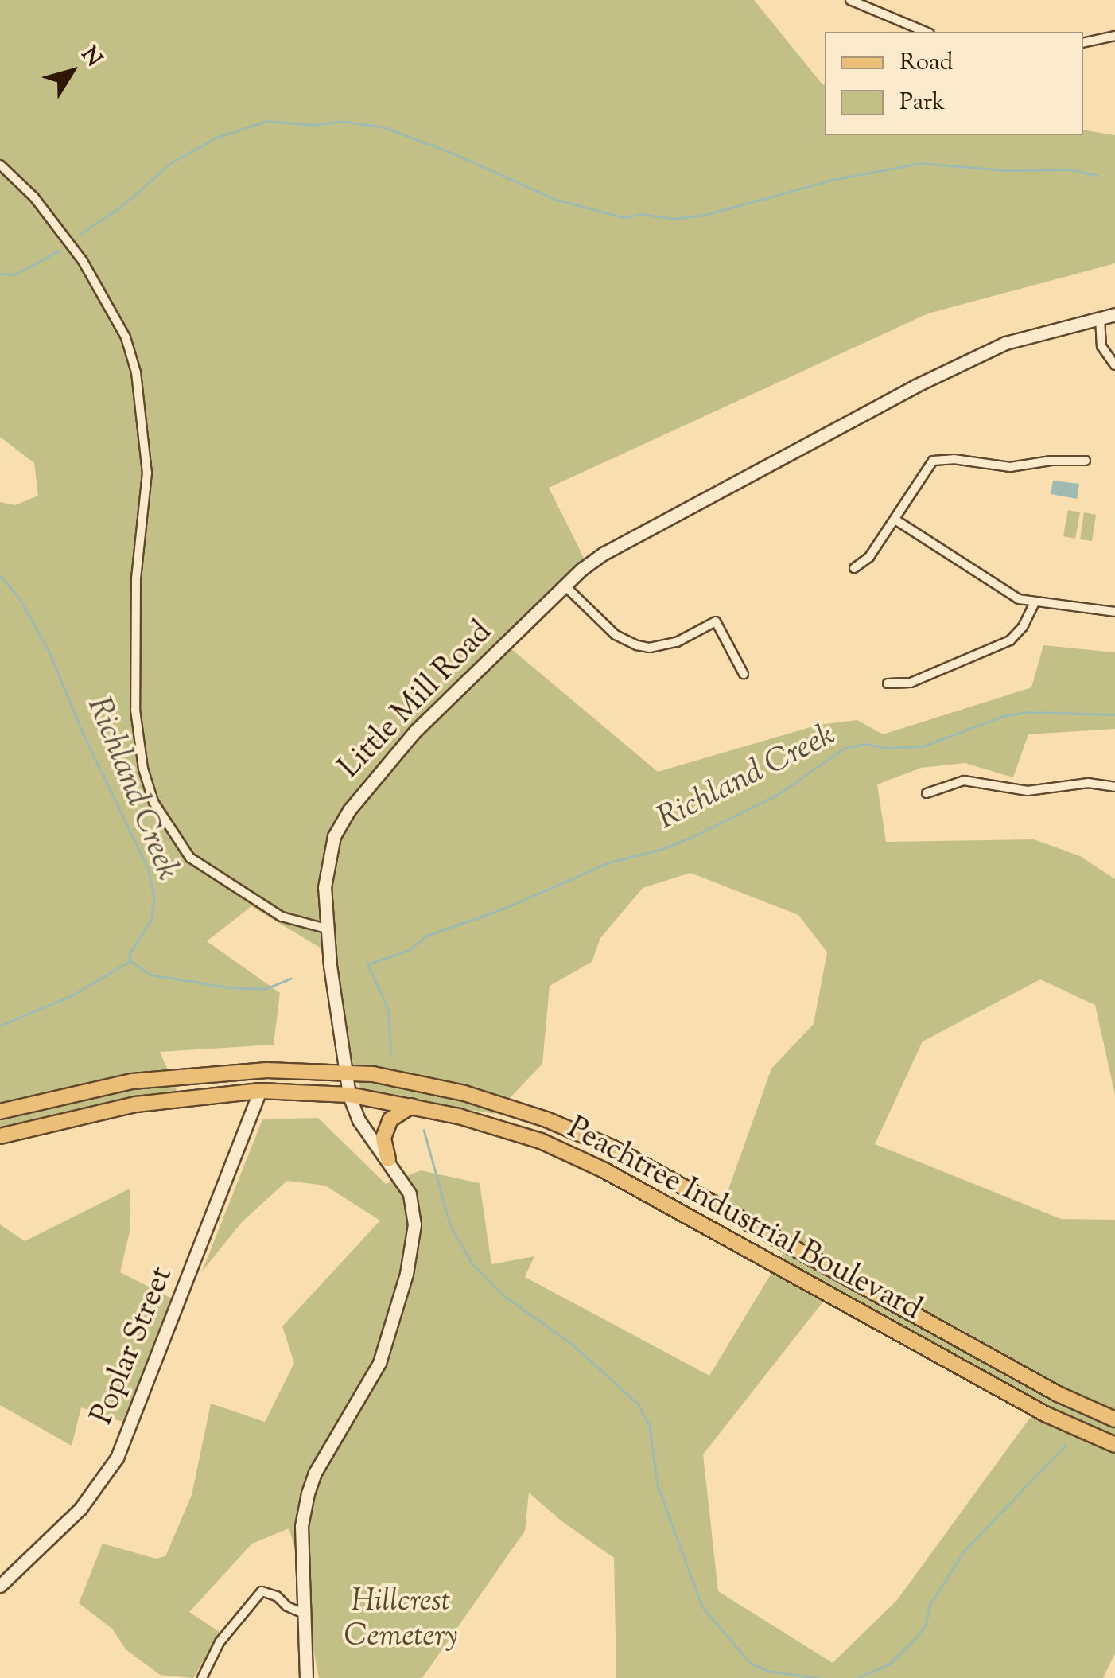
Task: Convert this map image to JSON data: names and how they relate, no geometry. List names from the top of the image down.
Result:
{
  "streets": {
    "main road": ["Peachtree Industrial Boulevard"],
    "street": ["Little Mill Road", "Poplar Street"]
  },
  "crossings": [
    ["Little Mill Road", "Peachtree Industrial Boulevard"],
    ["Peachtree Industrial Boulevard", "Poplar Street"]
  ],
  "water": ["Richland Creek"],
  "parks": ["Hillcrest Cemetery"],
  "legend": ["Road", "Park"],
  "north": "top right"
}
